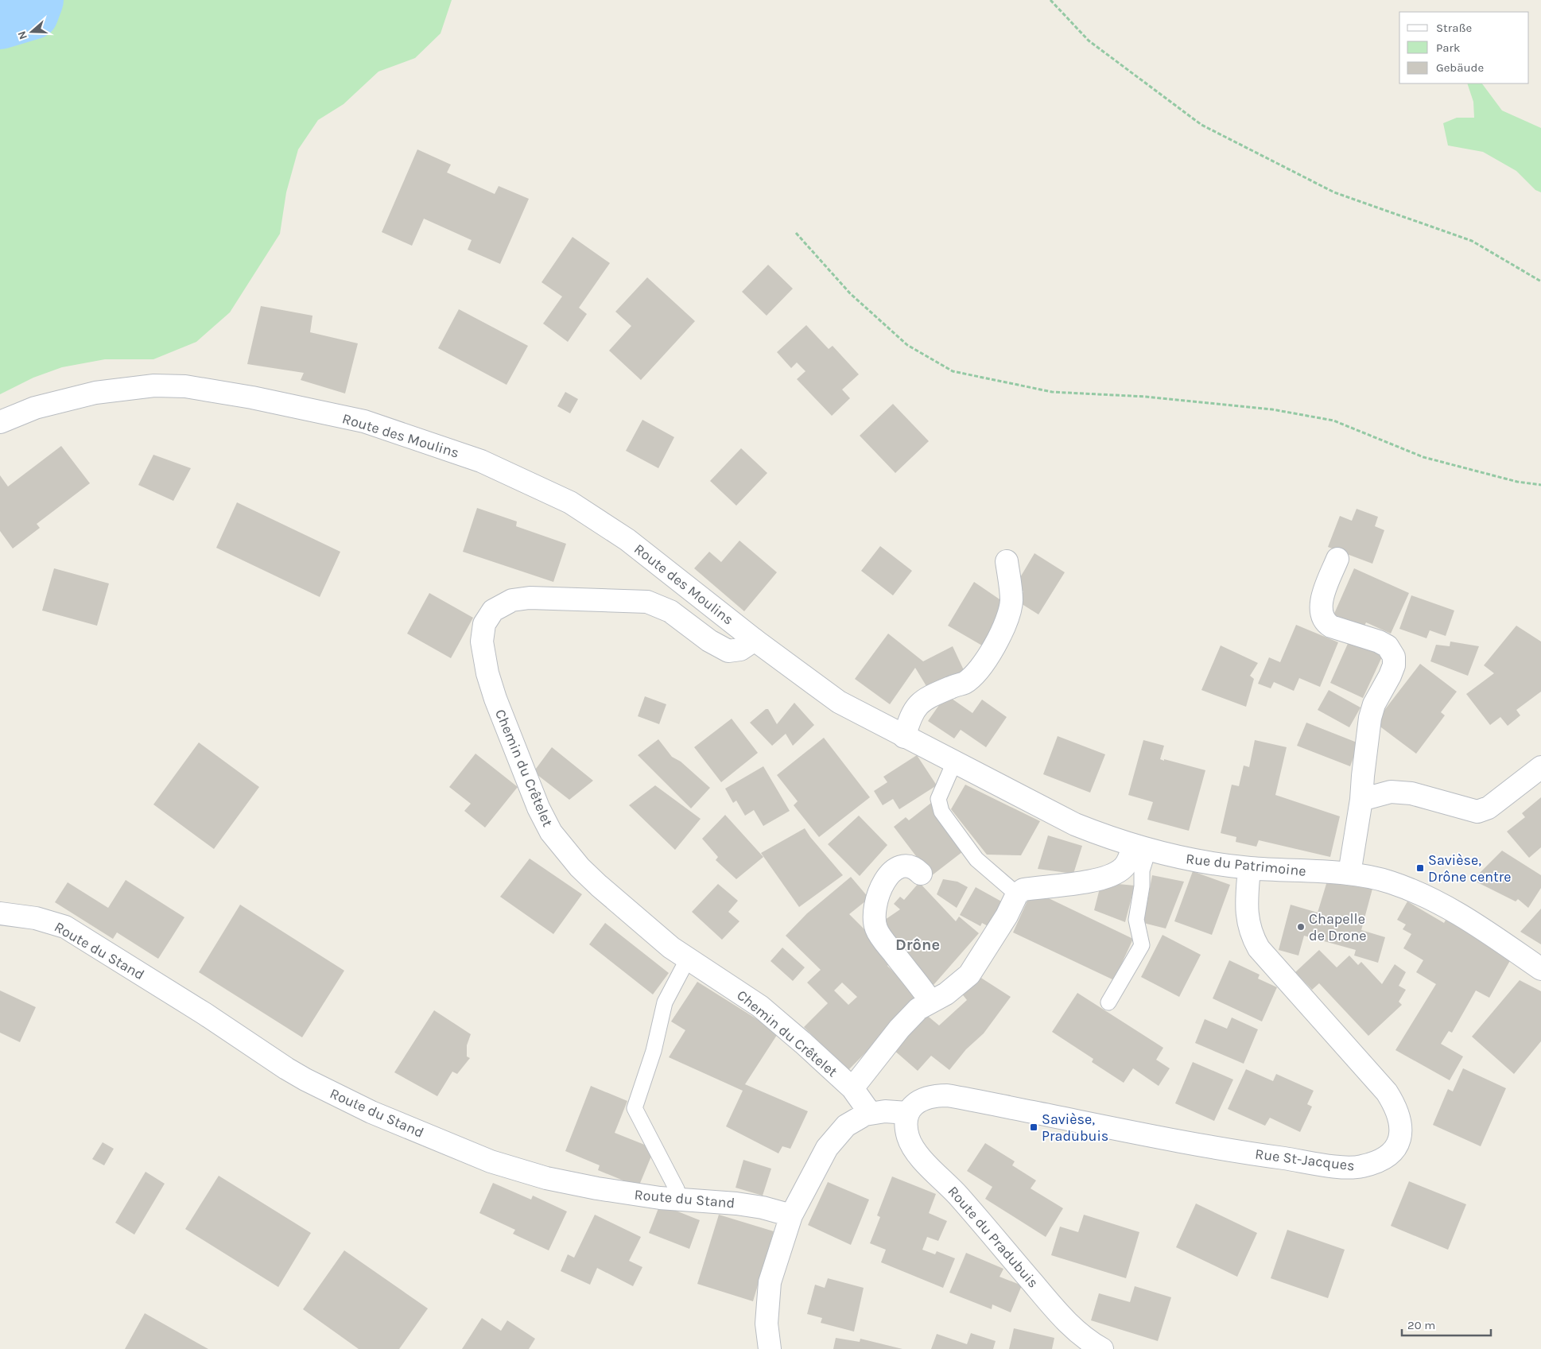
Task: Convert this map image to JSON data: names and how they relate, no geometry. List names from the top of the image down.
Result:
{
  "streets": {
    "street": [
      "Route des Moulins",
      "Chemin du Crêtelet",
      "Rue du Patrimoine",
      "Route du Stand",
      "Rue St-Jacques",
      "Route du Pradubuis"
    ]
  },
  "crossings": [
    ["Route des Moulins", "Chemin du Crêtelet"],
    ["Route des Moulins", "Rue du Patrimoine"],
    ["Chemin du Crêtelet", "Rue du Patrimoine"],
    ["Rue du Patrimoine", "Rue St-Jacques"],
    ["Rue St-Jacques", "Route du Pradubuis"]
  ],
  "districts": ["Drône"],
  "places": {
    "transit": ["Savièse, Drône centre", "Savièse, Pradubuis"],
    "other": ["Chapelle de Drone"]
  },
  "legend": ["Straße", "Park", "Gebäude"],
  "scale_bar": "20 m",
  "north": "left"
}
